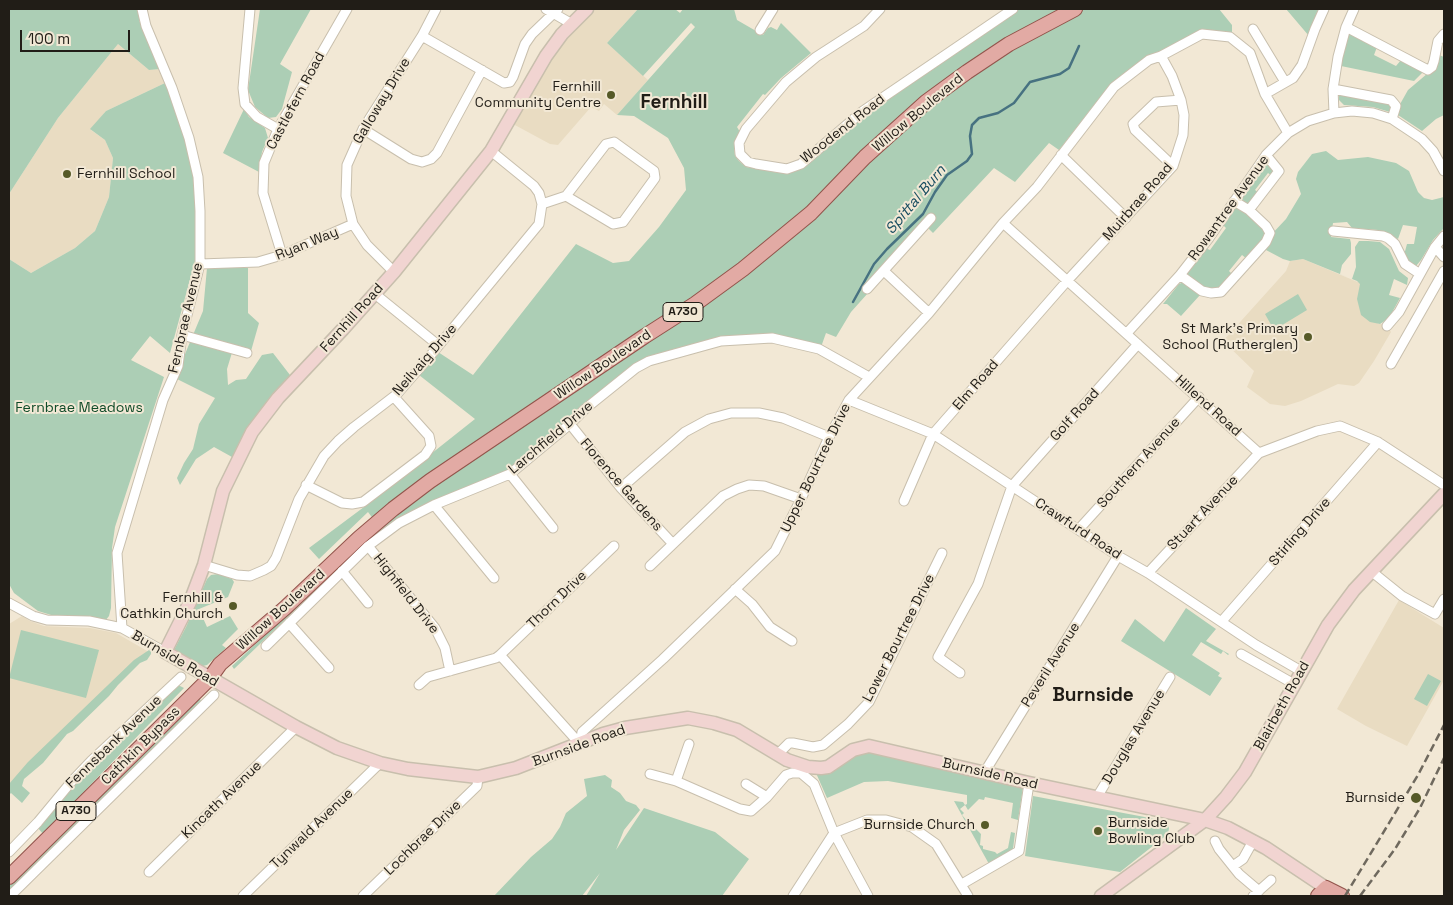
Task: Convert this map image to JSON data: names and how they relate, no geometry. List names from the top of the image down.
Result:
{
  "streets": {
    "main road": ["Willow Boulevard", "A730", "Cathkin Bypass"],
    "street": [
      "Castlefern Road",
      "Galloway Drive",
      "Woodend Road",
      "Muirbrae Road",
      "Rowantree Avenue",
      "Ryan Way",
      "Fernbrae Avenue",
      "Fernhill Road",
      "Neilvaig Drive",
      "Elm Road",
      "Hillend Road",
      "Golf Road",
      "Larchfield Drive",
      "Southern Avenue",
      "Upper Bourtree Drive",
      "Florence Gardens",
      "Stuart Avenue",
      "Crawfurd Road",
      "Stirling Drive",
      "Highfield Drive",
      "Thorn Drive",
      "Lower Bourtree Drive",
      "Burnside Road",
      "Peveril Avenue",
      "Blairbeth Road",
      "Douglas Avenue",
      "Fennsbank Avenue",
      "Kincath Avenue",
      "Tynwald Avenue",
      "Lochbrae Drive"
    ]
  },
  "crossings": [
    ["Castlefern Road", "Ryan Way"],
    ["Galloway Drive", "Ryan Way"],
    ["Galloway Drive", "Fernhill Road"],
    ["Willow Boulevard", "Burnside Road"],
    ["Willow Boulevard", "Cathkin Bypass"],
    ["Muirbrae Road", "Elm Road"],
    ["Muirbrae Road", "Hillend Road"],
    ["Muirbrae Road", "Upper Bourtree Drive"],
    ["Rowantree Avenue", "Hillend Road"],
    ["Rowantree Avenue", "Upper Bourtree Drive"],
    ["Ryan Way", "Fernbrae Avenue"],
    ["Fernbrae Avenue", "Burnside Road"],
    ["Fernhill Road", "Neilvaig Drive"],
    ["Fernhill Road", "Burnside Road"],
    ["Elm Road", "Hillend Road"],
    ["Elm Road", "Crawfurd Road"],
    ["Hillend Road", "Golf Road"],
    ["Hillend Road", "Southern Avenue"],
    ["Hillend Road", "Upper Bourtree Drive"],
    ["Hillend Road", "Stuart Avenue"],
    ["Golf Road", "Crawfurd Road"],
    ["Larchfield Drive", "Upper Bourtree Drive"],
    ["Larchfield Drive", "Florence Gardens"],
    ["Larchfield Drive", "Highfield Drive"],
    ["Southern Avenue", "Crawfurd Road"],
    ["Upper Bourtree Drive", "Crawfurd Road"],
    ["Upper Bourtree Drive", "Burnside Road"],
    ["Stuart Avenue", "Crawfurd Road"],
    ["Crawfurd Road", "Stirling Drive"],
    ["Crawfurd Road", "Peveril Avenue"],
    ["Crawfurd Road", "Blairbeth Road"],
    ["Lower Bourtree Drive", "Burnside Road"],
    ["Burnside Road", "Peveril Avenue"],
    ["Burnside Road", "Blairbeth Road"],
    ["Burnside Road", "Douglas Avenue"],
    ["Burnside Road", "Cathkin Bypass"],
    ["Burnside Road", "Kincath Avenue"],
    ["Burnside Road", "Tynwald Avenue"],
    ["Burnside Road", "Lochbrae Drive"]
  ],
  "districts": ["Fernhill", "Burnside"],
  "water": ["Spittal Burn"],
  "parks": ["Fernbrae Meadows"],
  "places": [
    "Fernhill Community Centre",
    "Fernhill School",
    "St Mark's Primary School (Rutherglen)",
    "Fernhill & Cathkin Church",
    "Burnside",
    "Burnside Church",
    "Burnside Bowling Club"
  ],
  "scale_bar": "100 m"
}
